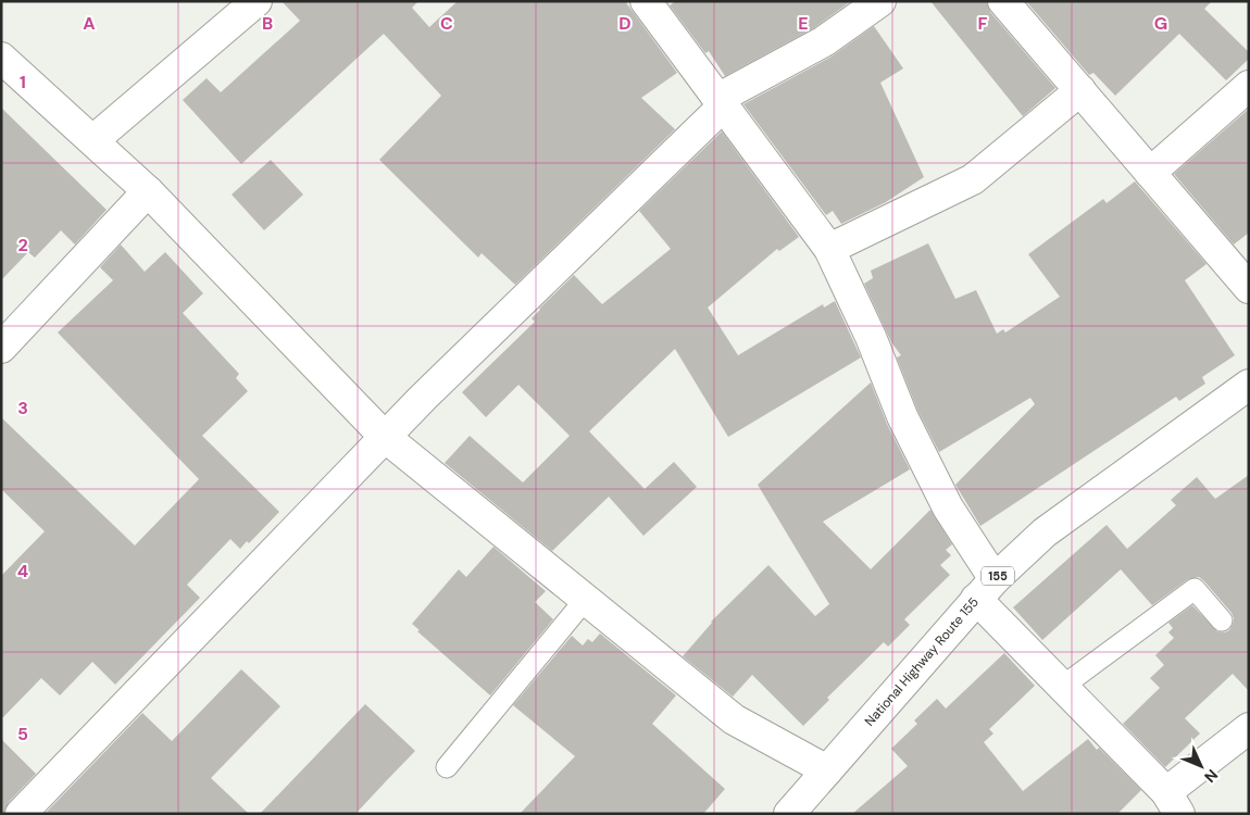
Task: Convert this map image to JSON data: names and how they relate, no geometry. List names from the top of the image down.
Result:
{
  "streets": {
    "main road": ["155", "National Highway Route 155"]
  },
  "north": "bottom right",
  "grid": {
    "columns": [
      "A",
      "B",
      "C",
      "D",
      "E",
      "F",
      "G"
    ],
    "rows": [
      "1",
      "2",
      "3",
      "4",
      "5"
    ]
  }
}
